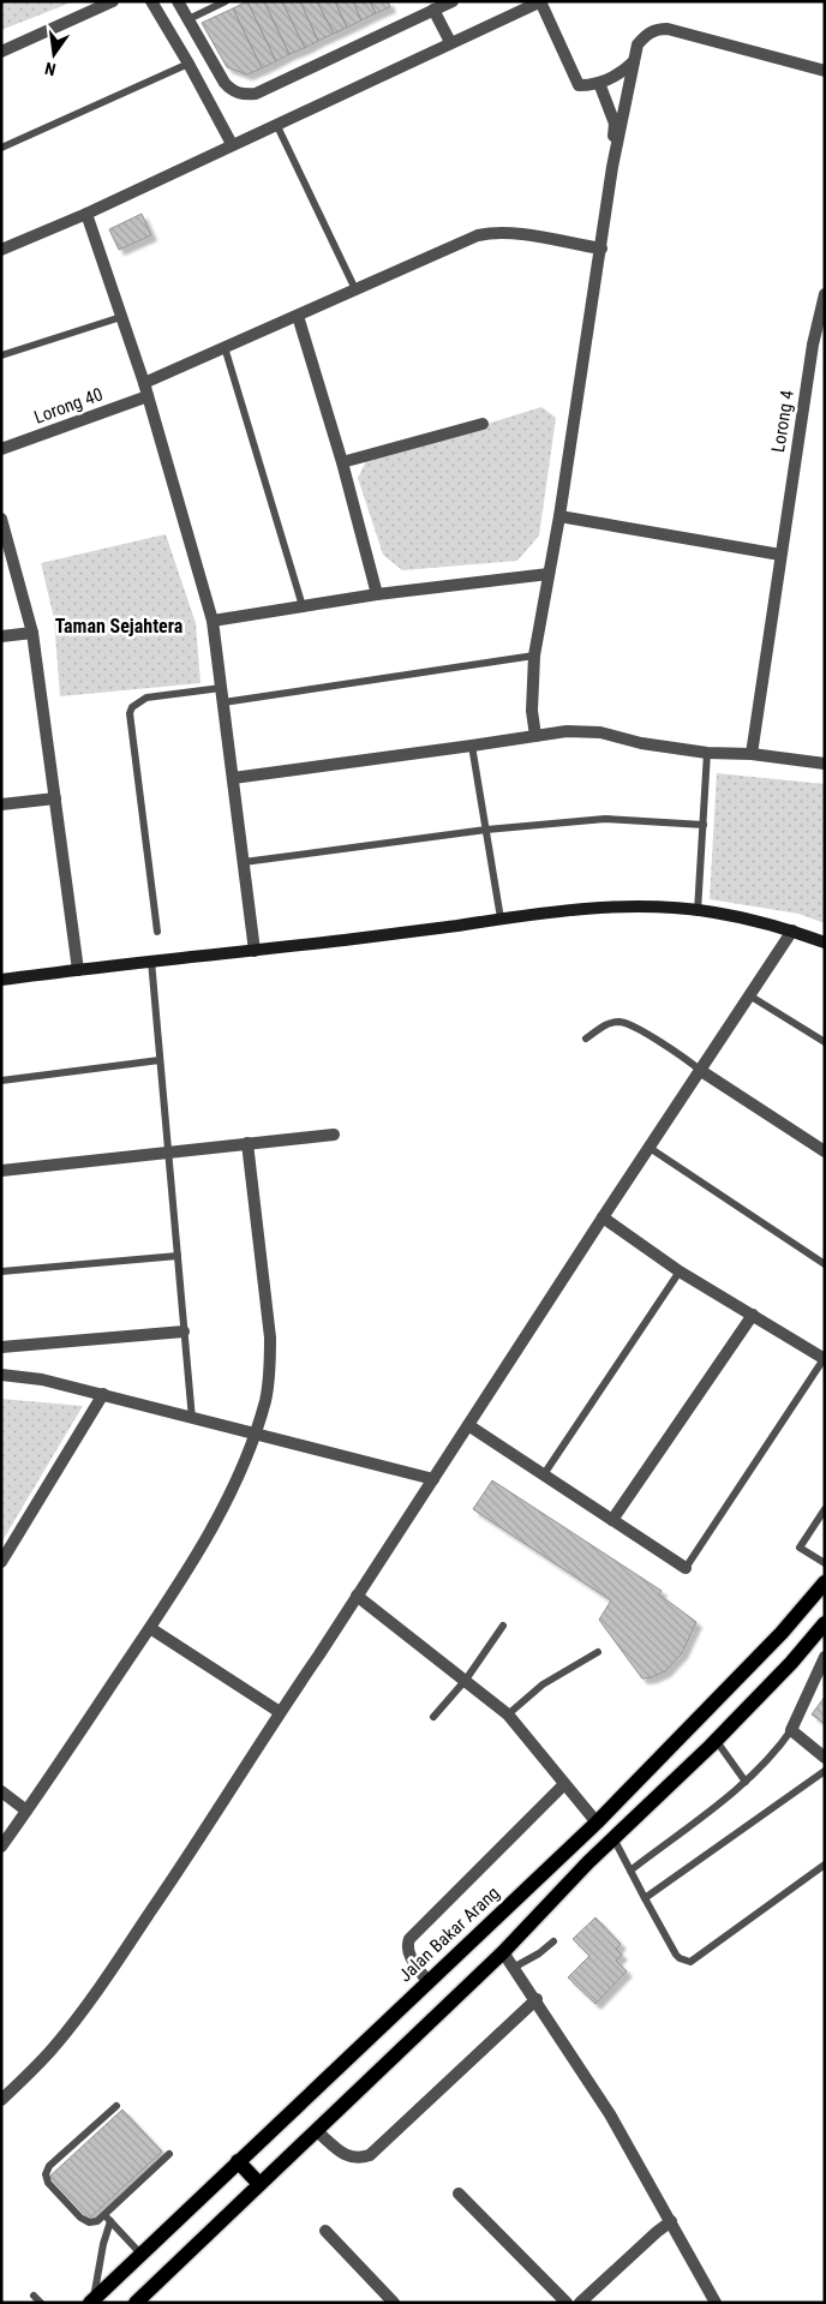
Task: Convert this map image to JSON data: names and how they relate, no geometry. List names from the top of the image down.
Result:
{
  "streets": {
    "main road": ["Jalan Bakar Arang"],
    "street": ["Lorong 40", "Lorong 4"]
  },
  "districts": ["Taman Sejahtera"],
  "north": "bottom"
}
